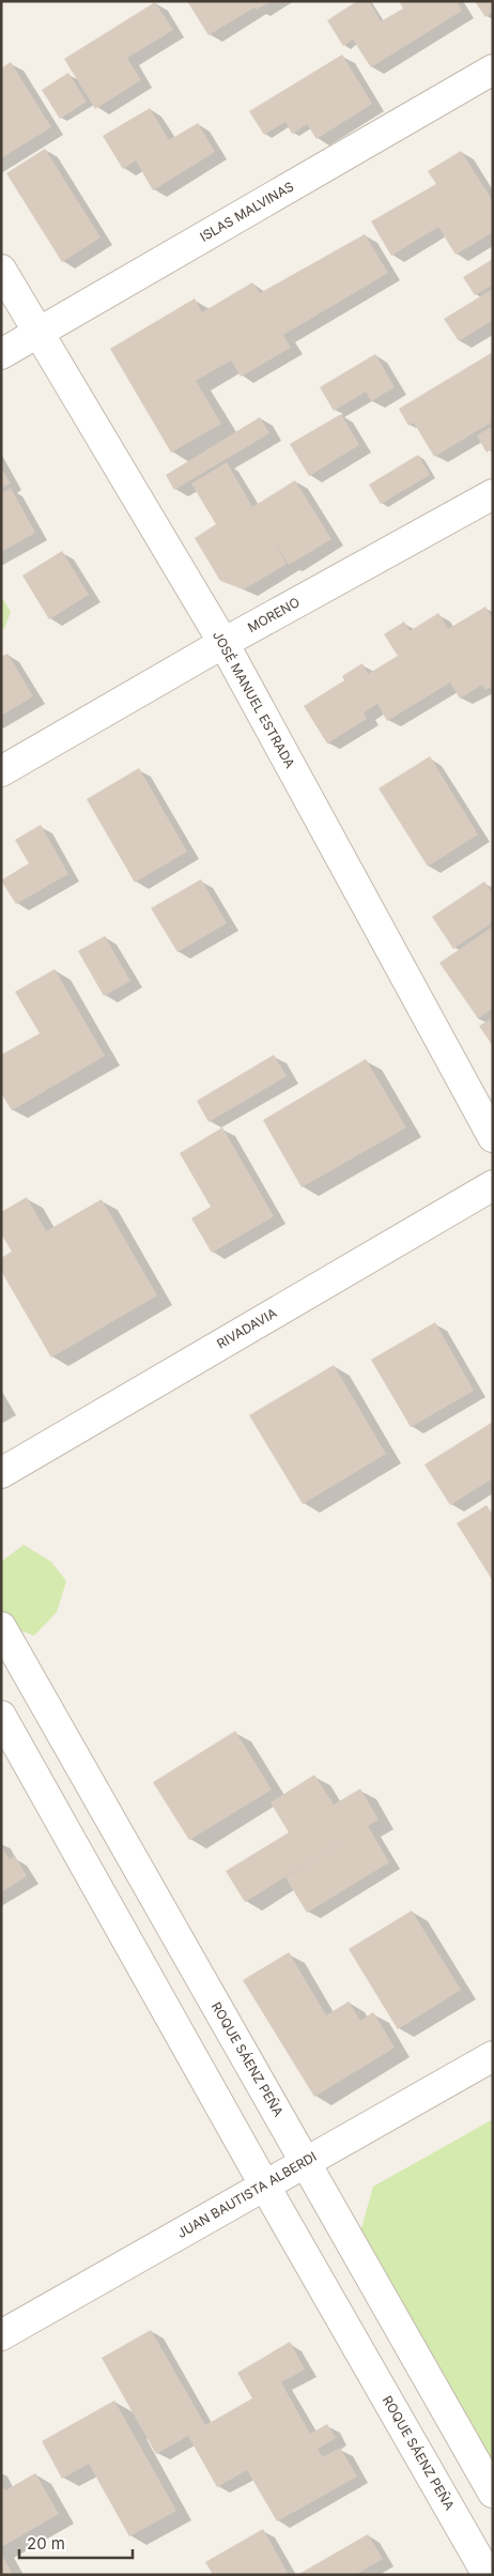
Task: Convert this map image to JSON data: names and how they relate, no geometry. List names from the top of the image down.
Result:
{
  "streets": {
    "street": [
      "ISLAS MALVINAS",
      "MORENO",
      "JOSÉ MANUEL ESTRADA",
      "RIVADAVIA",
      "ROQUE SÁENZ PEÑA",
      "JUAN BAUTISTA ALBERDI"
    ]
  },
  "crossings": [
    ["ISLAS MALVINAS", "JOSÉ MANUEL ESTRADA"],
    ["MORENO", "JOSÉ MANUEL ESTRADA"],
    ["ROQUE SÁENZ PEÑA", "JUAN BAUTISTA ALBERDI"]
  ],
  "scale_bar": "20 m"
}
